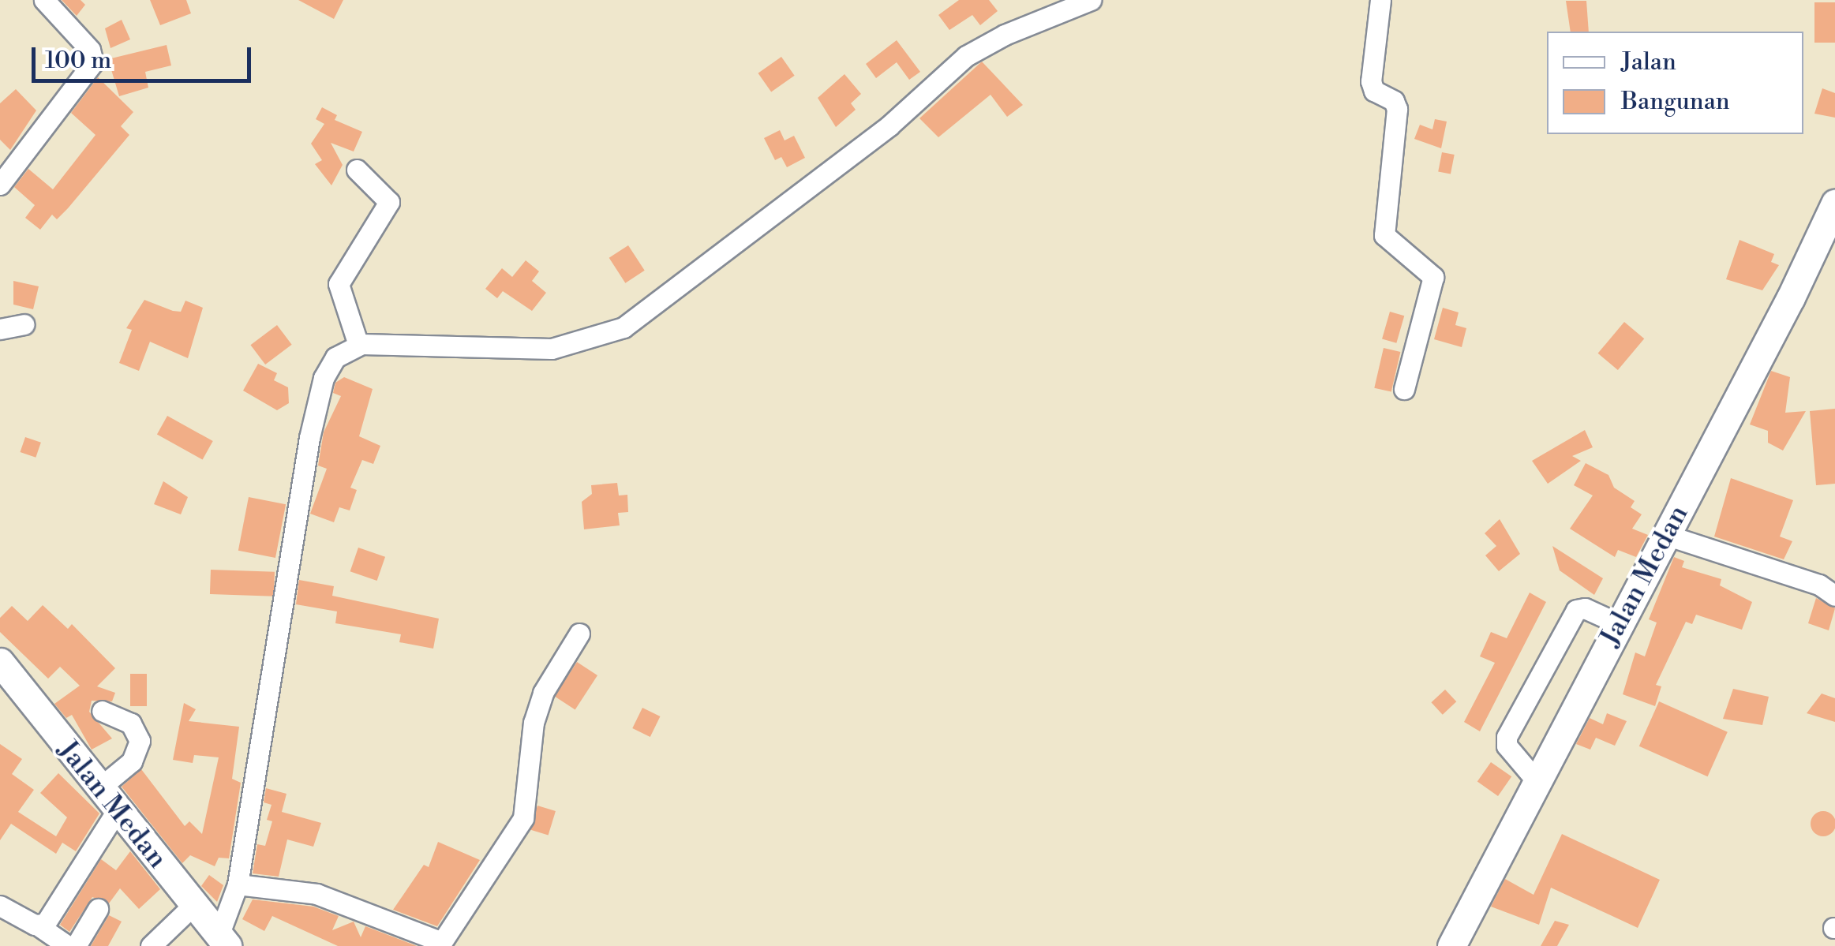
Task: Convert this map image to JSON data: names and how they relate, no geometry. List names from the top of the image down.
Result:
{
  "streets": {
    "highway": ["Jalan Medan"]
  },
  "legend": ["Jalan", "Bangunan"],
  "scale_bar": "100 m"
}
